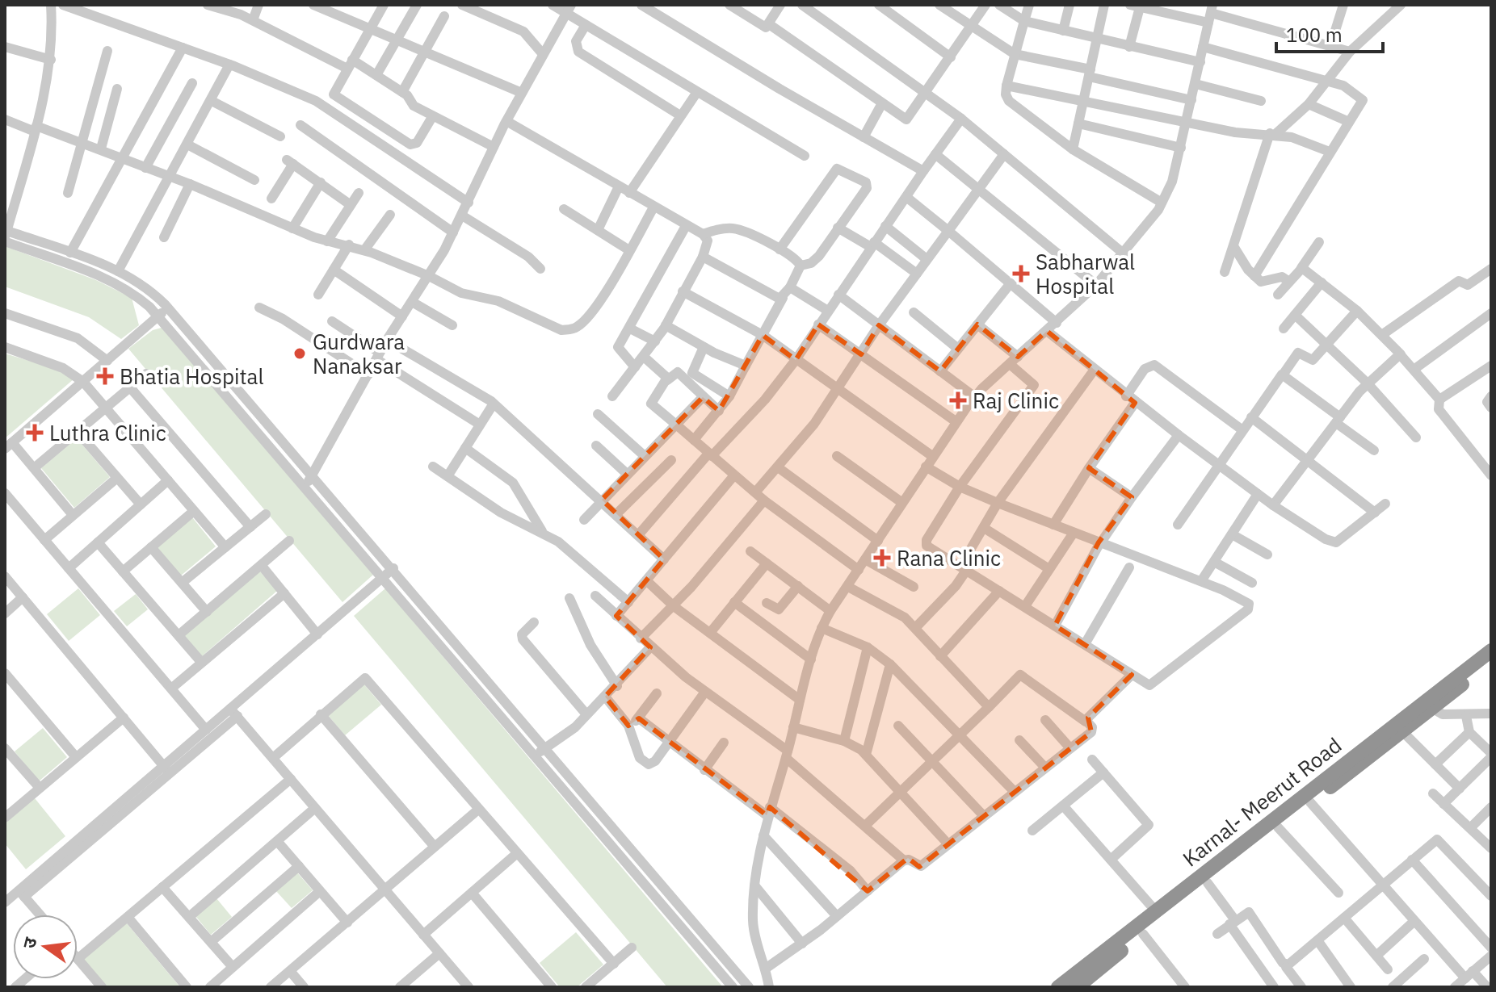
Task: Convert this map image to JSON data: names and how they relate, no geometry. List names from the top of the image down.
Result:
{
  "streets": {
    "highway": ["Karnal- Meerut Road"]
  },
  "places": {
    "health": [
      "Sabharwal Hospital",
      "Bhatia Hospital",
      "Raj Clinic",
      "Luthra Clinic",
      "Rana Clinic"
    ],
    "other": ["Gurdwara Nanaksar"]
  },
  "scale_bar": "100 m",
  "north": "left"
}
